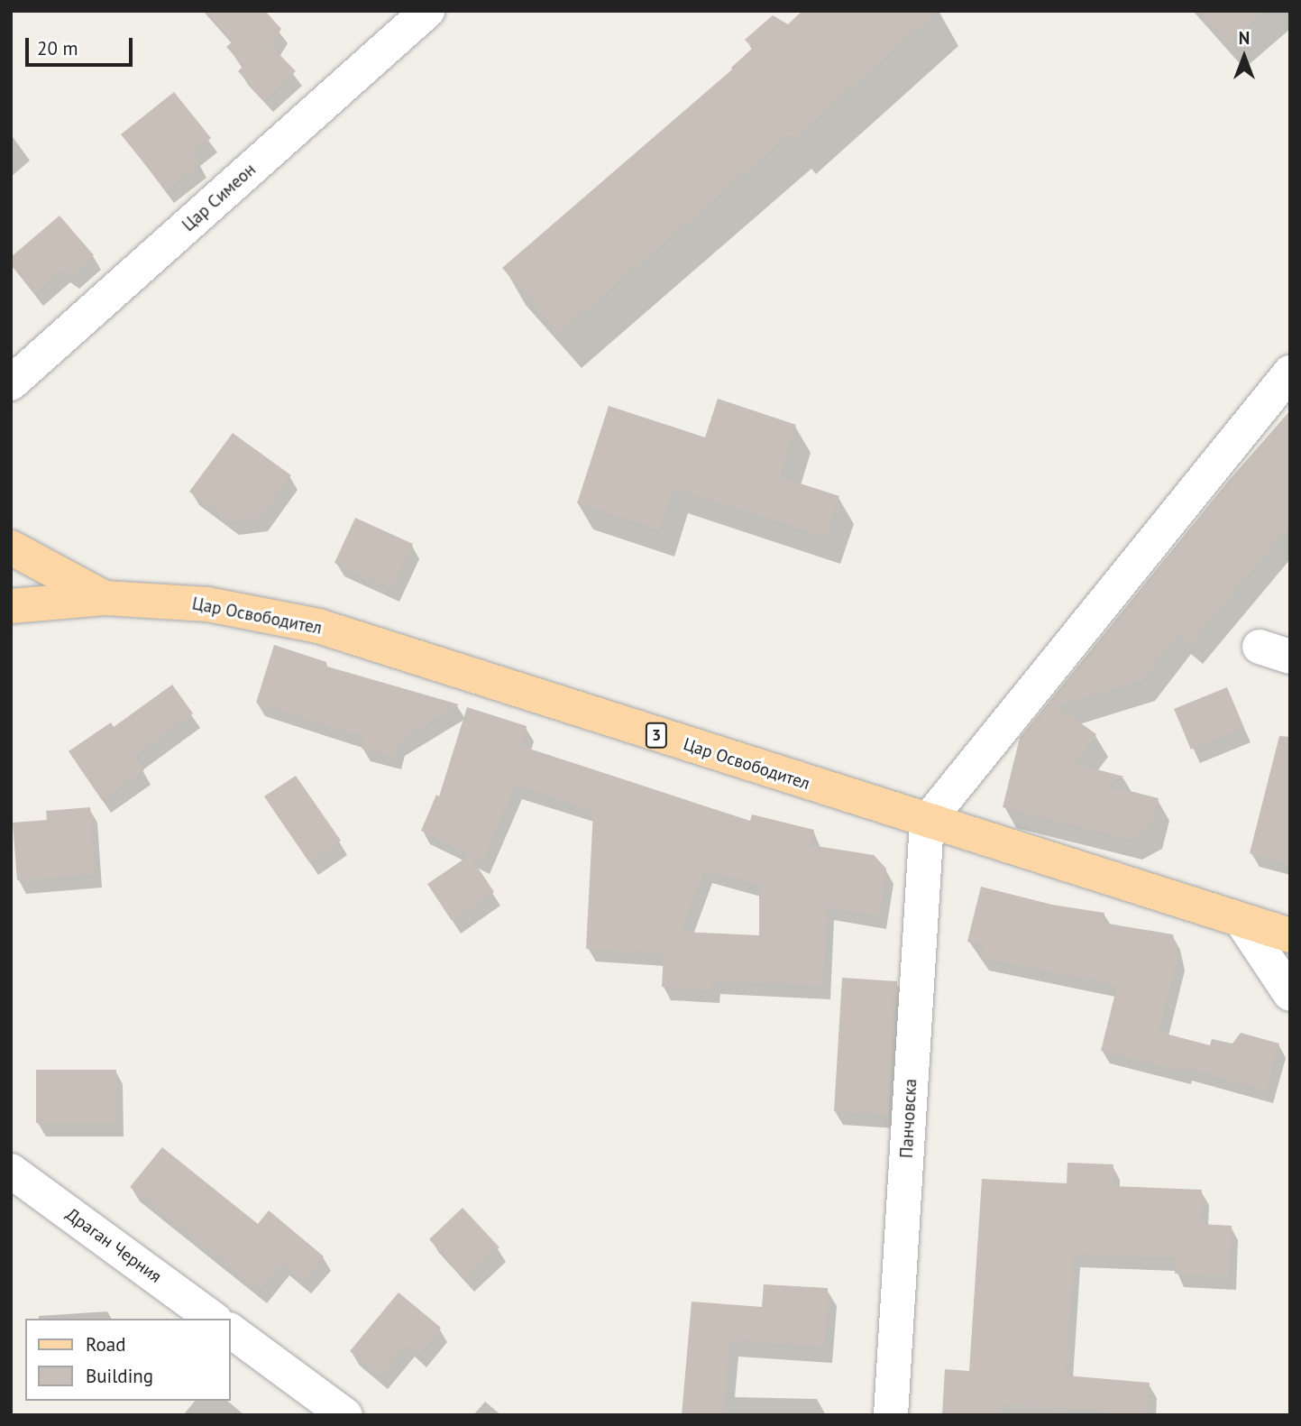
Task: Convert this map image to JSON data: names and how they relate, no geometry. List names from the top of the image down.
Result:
{
  "streets": {
    "main road": ["Цар Освободител", "3"],
    "street": ["Цар Симеон", "Панчовска", "Драган Черния"]
  },
  "crossings": [
    ["Цар Освободител", "Панчовска"]
  ],
  "legend": ["Road", "Building"],
  "scale_bar": "20 m",
  "north": "top"
}
